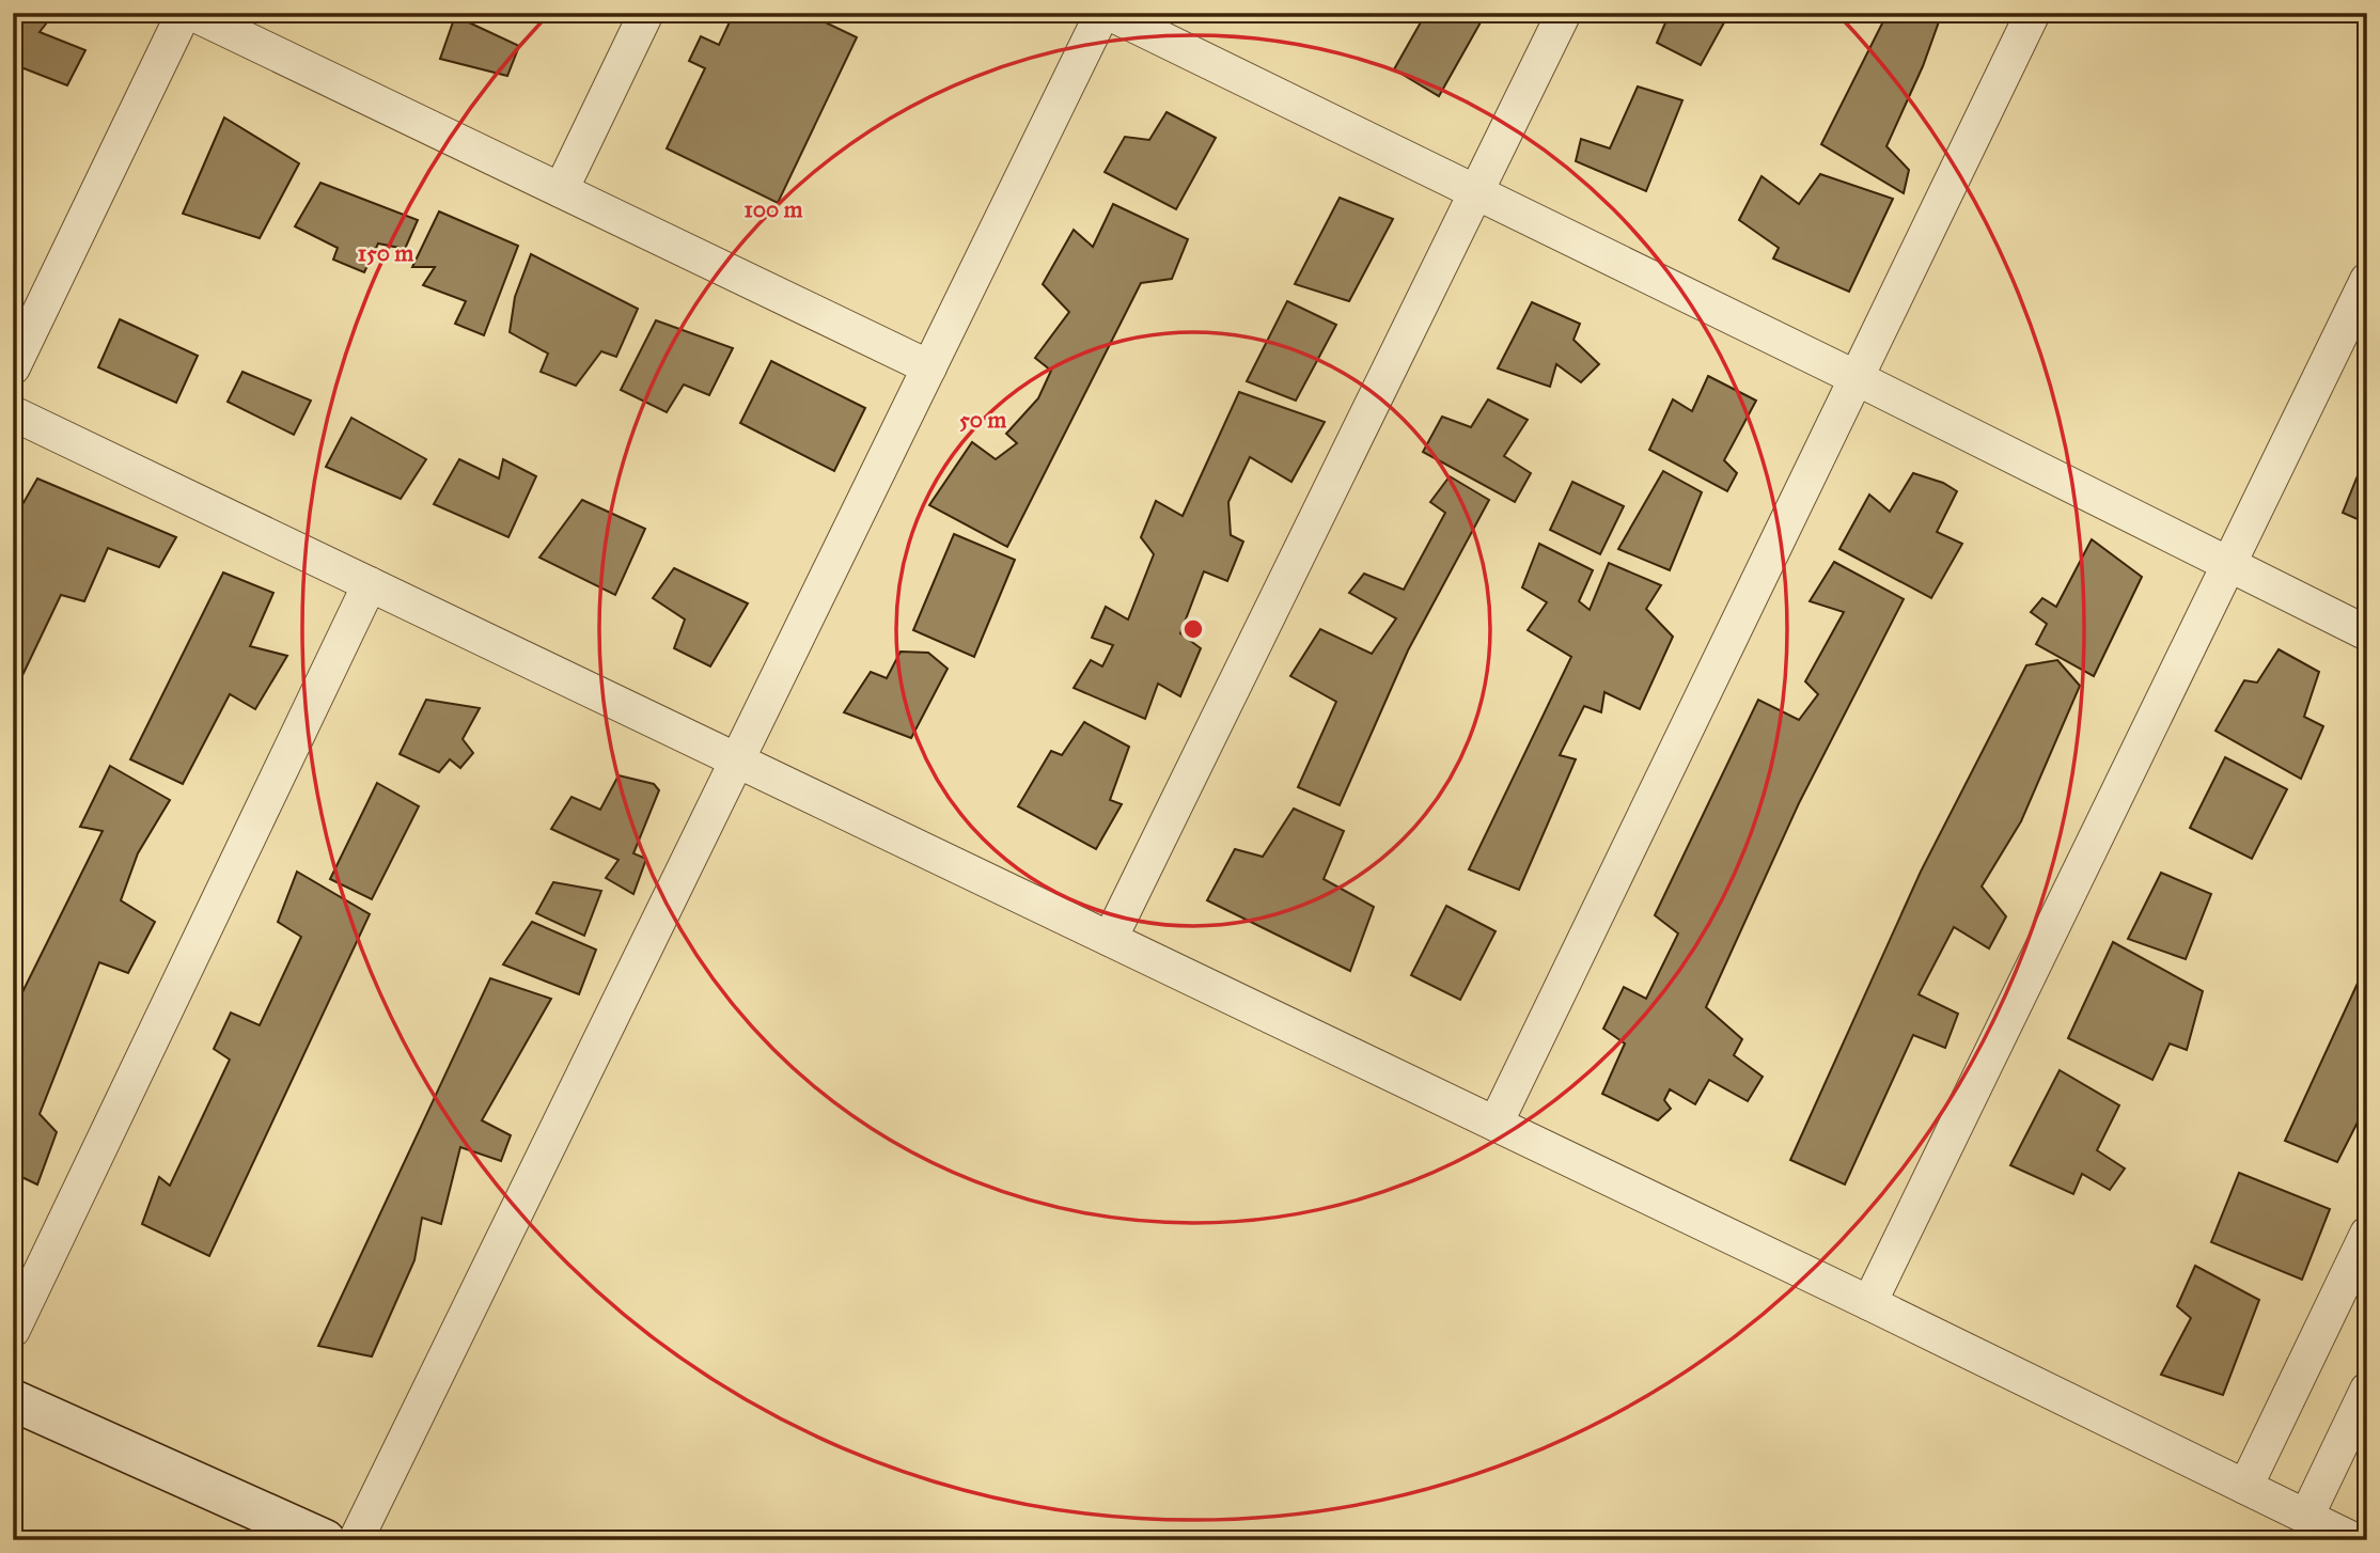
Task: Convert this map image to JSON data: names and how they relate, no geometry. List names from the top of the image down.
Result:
{
  "rings": ["100 m", "150 m", "50 m"]
}
